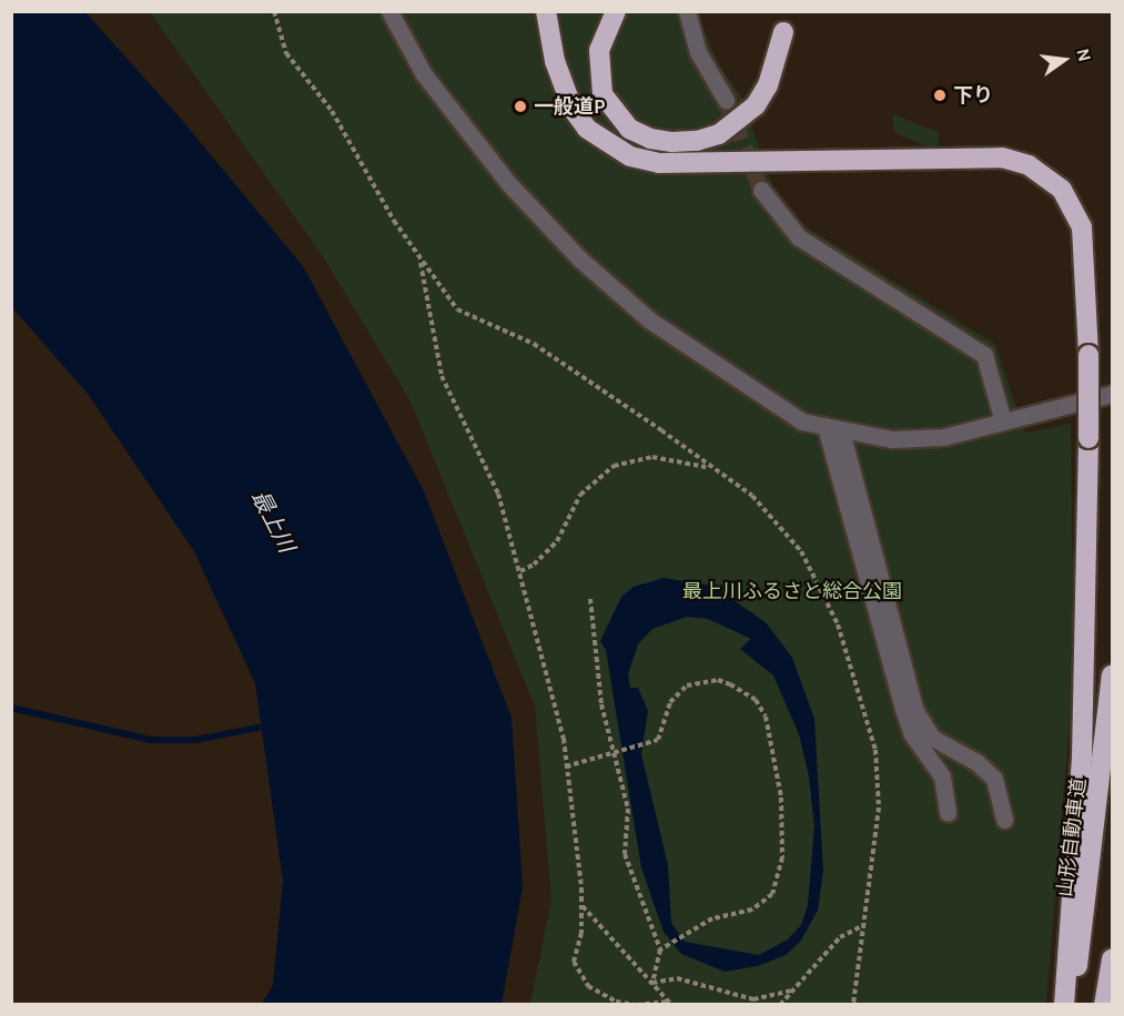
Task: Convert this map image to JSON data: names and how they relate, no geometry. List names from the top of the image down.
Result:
{
  "streets": {
    "highway": ["山形自動車道"]
  },
  "water": ["最上川"],
  "parks": ["最上川ふるさと総合公園"],
  "places": ["下り", "一般道P"],
  "north": "right"
}
